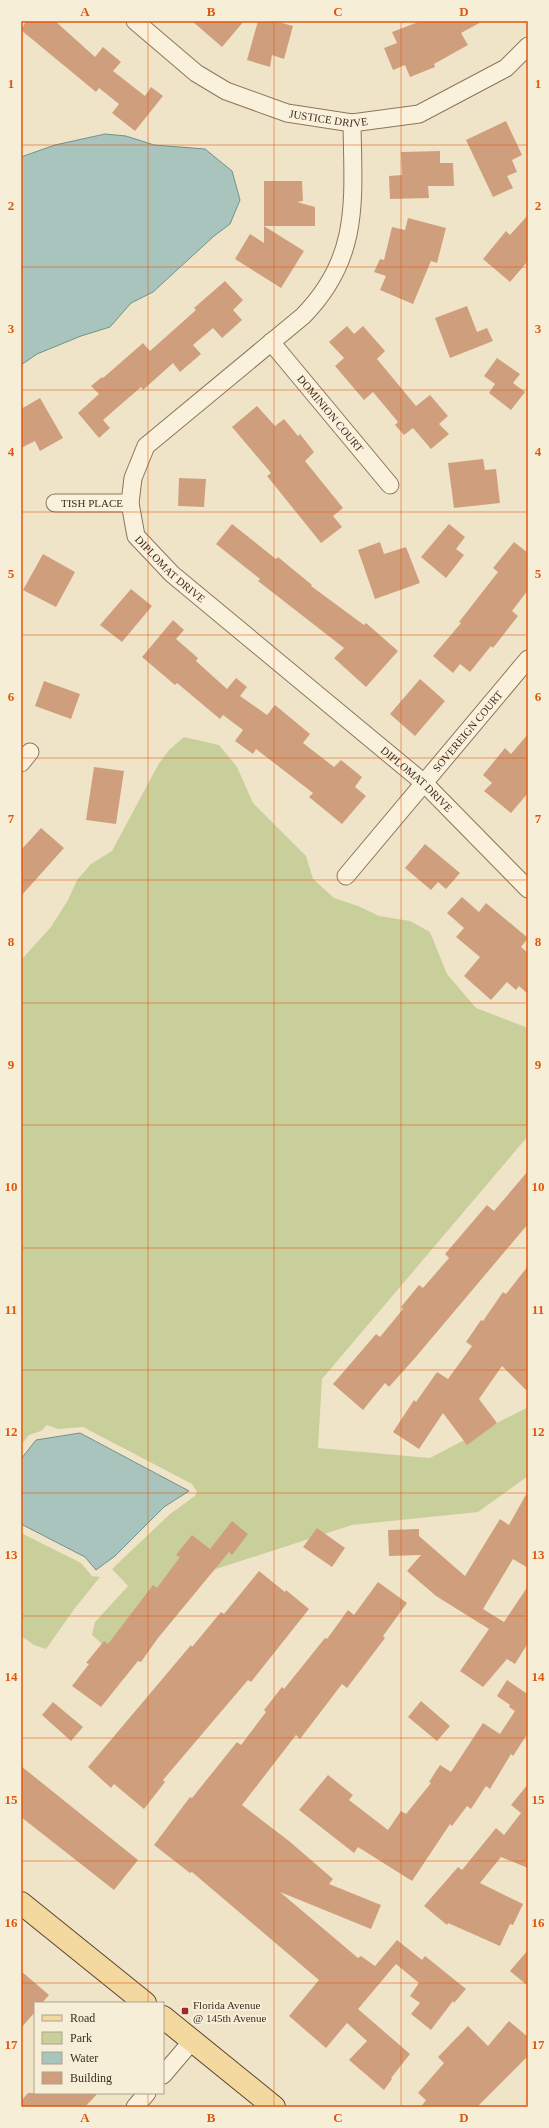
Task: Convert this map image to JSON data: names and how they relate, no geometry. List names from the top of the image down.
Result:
{
  "streets": {
    "street": [
      "JUSTICE DRIVE",
      "DOMINION COURT",
      "TISH PLACE",
      "DIPLOMAT DRIVE",
      "SOVEREIGN COURT"
    ]
  },
  "crossings": [
    ["JUSTICE DRIVE", "DIPLOMAT DRIVE"],
    ["DOMINION COURT", "DIPLOMAT DRIVE"],
    ["TISH PLACE", "DIPLOMAT DRIVE"],
    ["DIPLOMAT DRIVE", "SOVEREIGN COURT"]
  ],
  "places": {
    "transit": ["Florida Avenue @ 145th Avenue"]
  },
  "legend": [
    "Road",
    "Park",
    "Water",
    "Building"
  ],
  "grid": {
    "columns": [
      "A",
      "B",
      "C",
      "D"
    ],
    "rows": [
      "1",
      "2",
      "3",
      "4",
      "5",
      "6",
      "7",
      "8",
      "9",
      "10",
      "11",
      "12",
      "13",
      "14",
      "15",
      "16",
      "17"
    ]
  }
}
